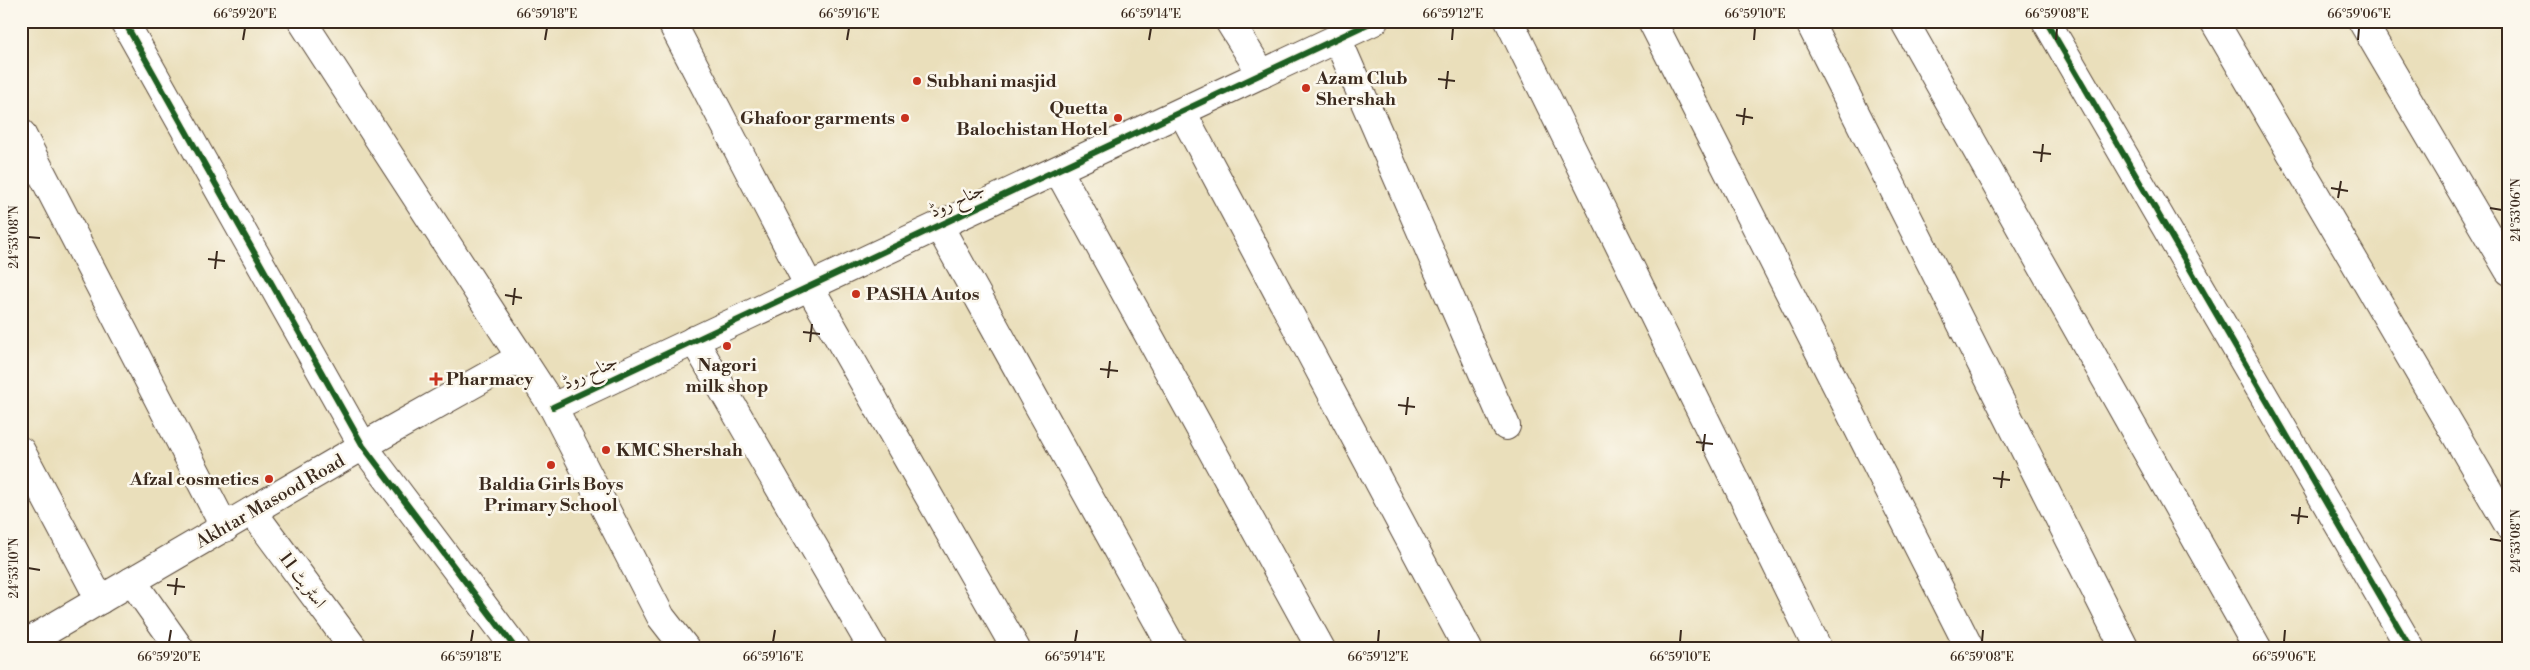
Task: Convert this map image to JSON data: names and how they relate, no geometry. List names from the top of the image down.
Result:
{
  "streets": {
    "street": ["جناح روڈ", "Akhtar Masood Road", "اسٹریٹ 11"]
  },
  "crossings": [
    ["Akhtar Masood Road", "اسٹریٹ 11"]
  ],
  "places": {
    "other": [
      "Subhani masjid",
      "Azam Club Shershah",
      "Ghafoor garments",
      "Quetta Balochistan Hotel",
      "PASHA Autos",
      "Nagori milk shop",
      "KMC Shershah",
      "Baldia Girls Boys Primary School",
      "Afzal cosmetics"
    ],
    "health": ["Pharmacy"]
  },
  "coordinates": [
    "66°59'20\"E",
    "66°59'18\"E",
    "66°59'16\"E",
    "66°59'14\"E",
    "66°59'12\"E",
    "66°59'10\"E",
    "66°59'08\"E",
    "66°59'06\"E",
    "24°53'06\"N",
    "24°53'08\"N",
    "24°53'10\"N"
  ]
}
